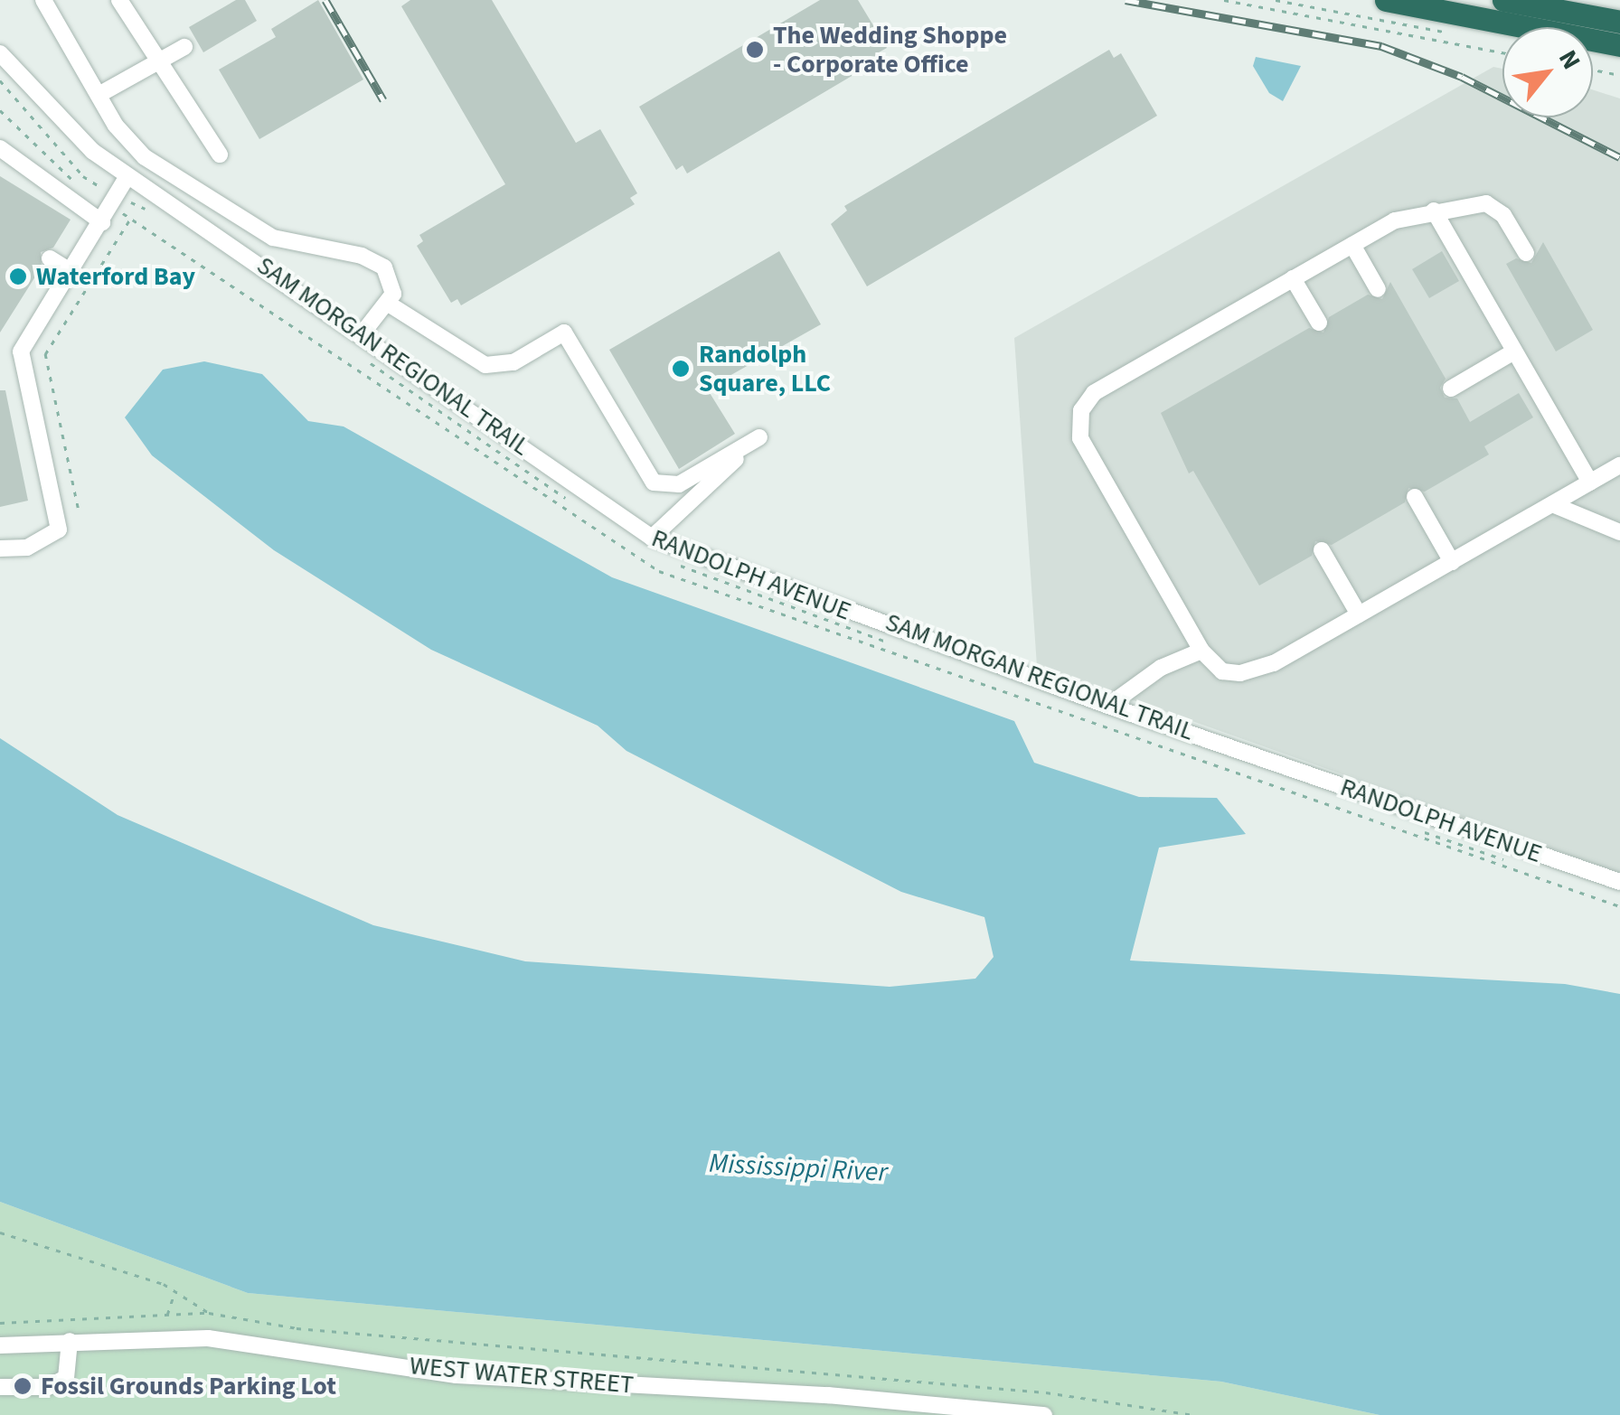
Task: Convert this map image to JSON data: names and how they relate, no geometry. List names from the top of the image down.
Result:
{
  "streets": {
    "street": ["RANDOLPH AVENUE", "WEST WATER STREET"],
    "path": ["SAM MORGAN REGIONAL TRAIL"]
  },
  "water": ["Mississippi River"],
  "places": [
    "The Wedding Shoppe - Corporate Office",
    "Waterford Bay",
    "Randolph Square, LLC",
    "Fossil Grounds Parking Lot"
  ],
  "north": "top right"
}
